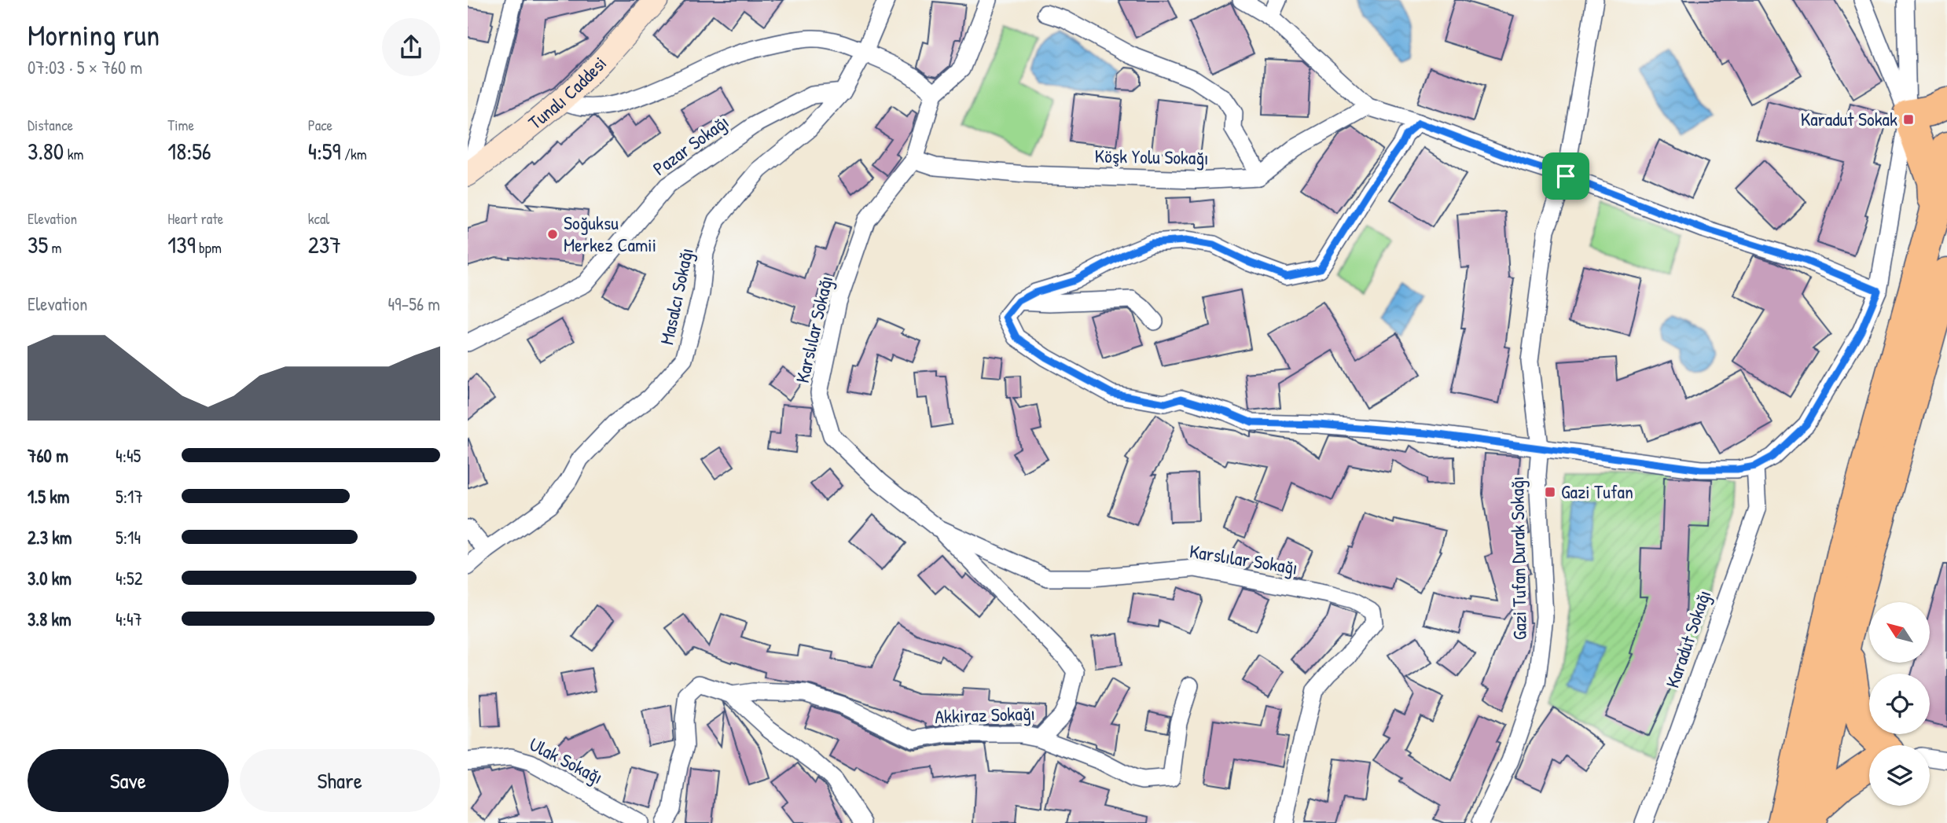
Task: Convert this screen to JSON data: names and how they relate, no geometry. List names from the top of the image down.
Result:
{
  "streets": {
    "main road": ["Tunalı Caddesi"],
    "street": [
      "Pazar Sokağı",
      "Köşk Yolu Sokağı",
      "Masalcı Sokağı",
      "Karslılar Sokağı",
      "Gazi Tufan Durak Sokağı",
      "Karadut Sokağı",
      "Akkiraz Sokağı",
      "Ulak Sokağı"
    ]
  },
  "crossings": [
    ["Pazar Sokağı", "Masalcı Sokağı"],
    ["Köşk Yolu Sokağı", "Karslılar Sokağı"],
    ["Karslılar Sokağı", "Akkiraz Sokağı"]
  ],
  "places": {
    "transit": ["Karadut Sokak", "Gazi Tufan"],
    "other": ["Soğuksu Merkez Camii"]
  },
  "north": "top left",
  "page": {
    "heading": ["Morning run", "07:03 · 5 × 760 m"],
    "stats": [
      ["Distance", "3.80 km"],
      ["Time", "18:56"],
      ["Pace", "4:59 /km"],
      ["Elevation", "35 m"],
      ["Heart rate", "139 bpm"],
      ["kcal", "237"]
    ],
    "chart": ["Elevation", "49–56 m"],
    "list": [
      {
        "name": "760 m",
        "note": "4:45"
      },
      {
        "name": "1.5 km",
        "note": "5:17"
      },
      {
        "name": "2.3 km",
        "note": "5:14"
      },
      {
        "name": "3.0 km",
        "note": "4:52"
      },
      {
        "name": "3.8 km",
        "note": "4:47"
      }
    ],
    "buttons": ["Save", "Share"]
  }
}
